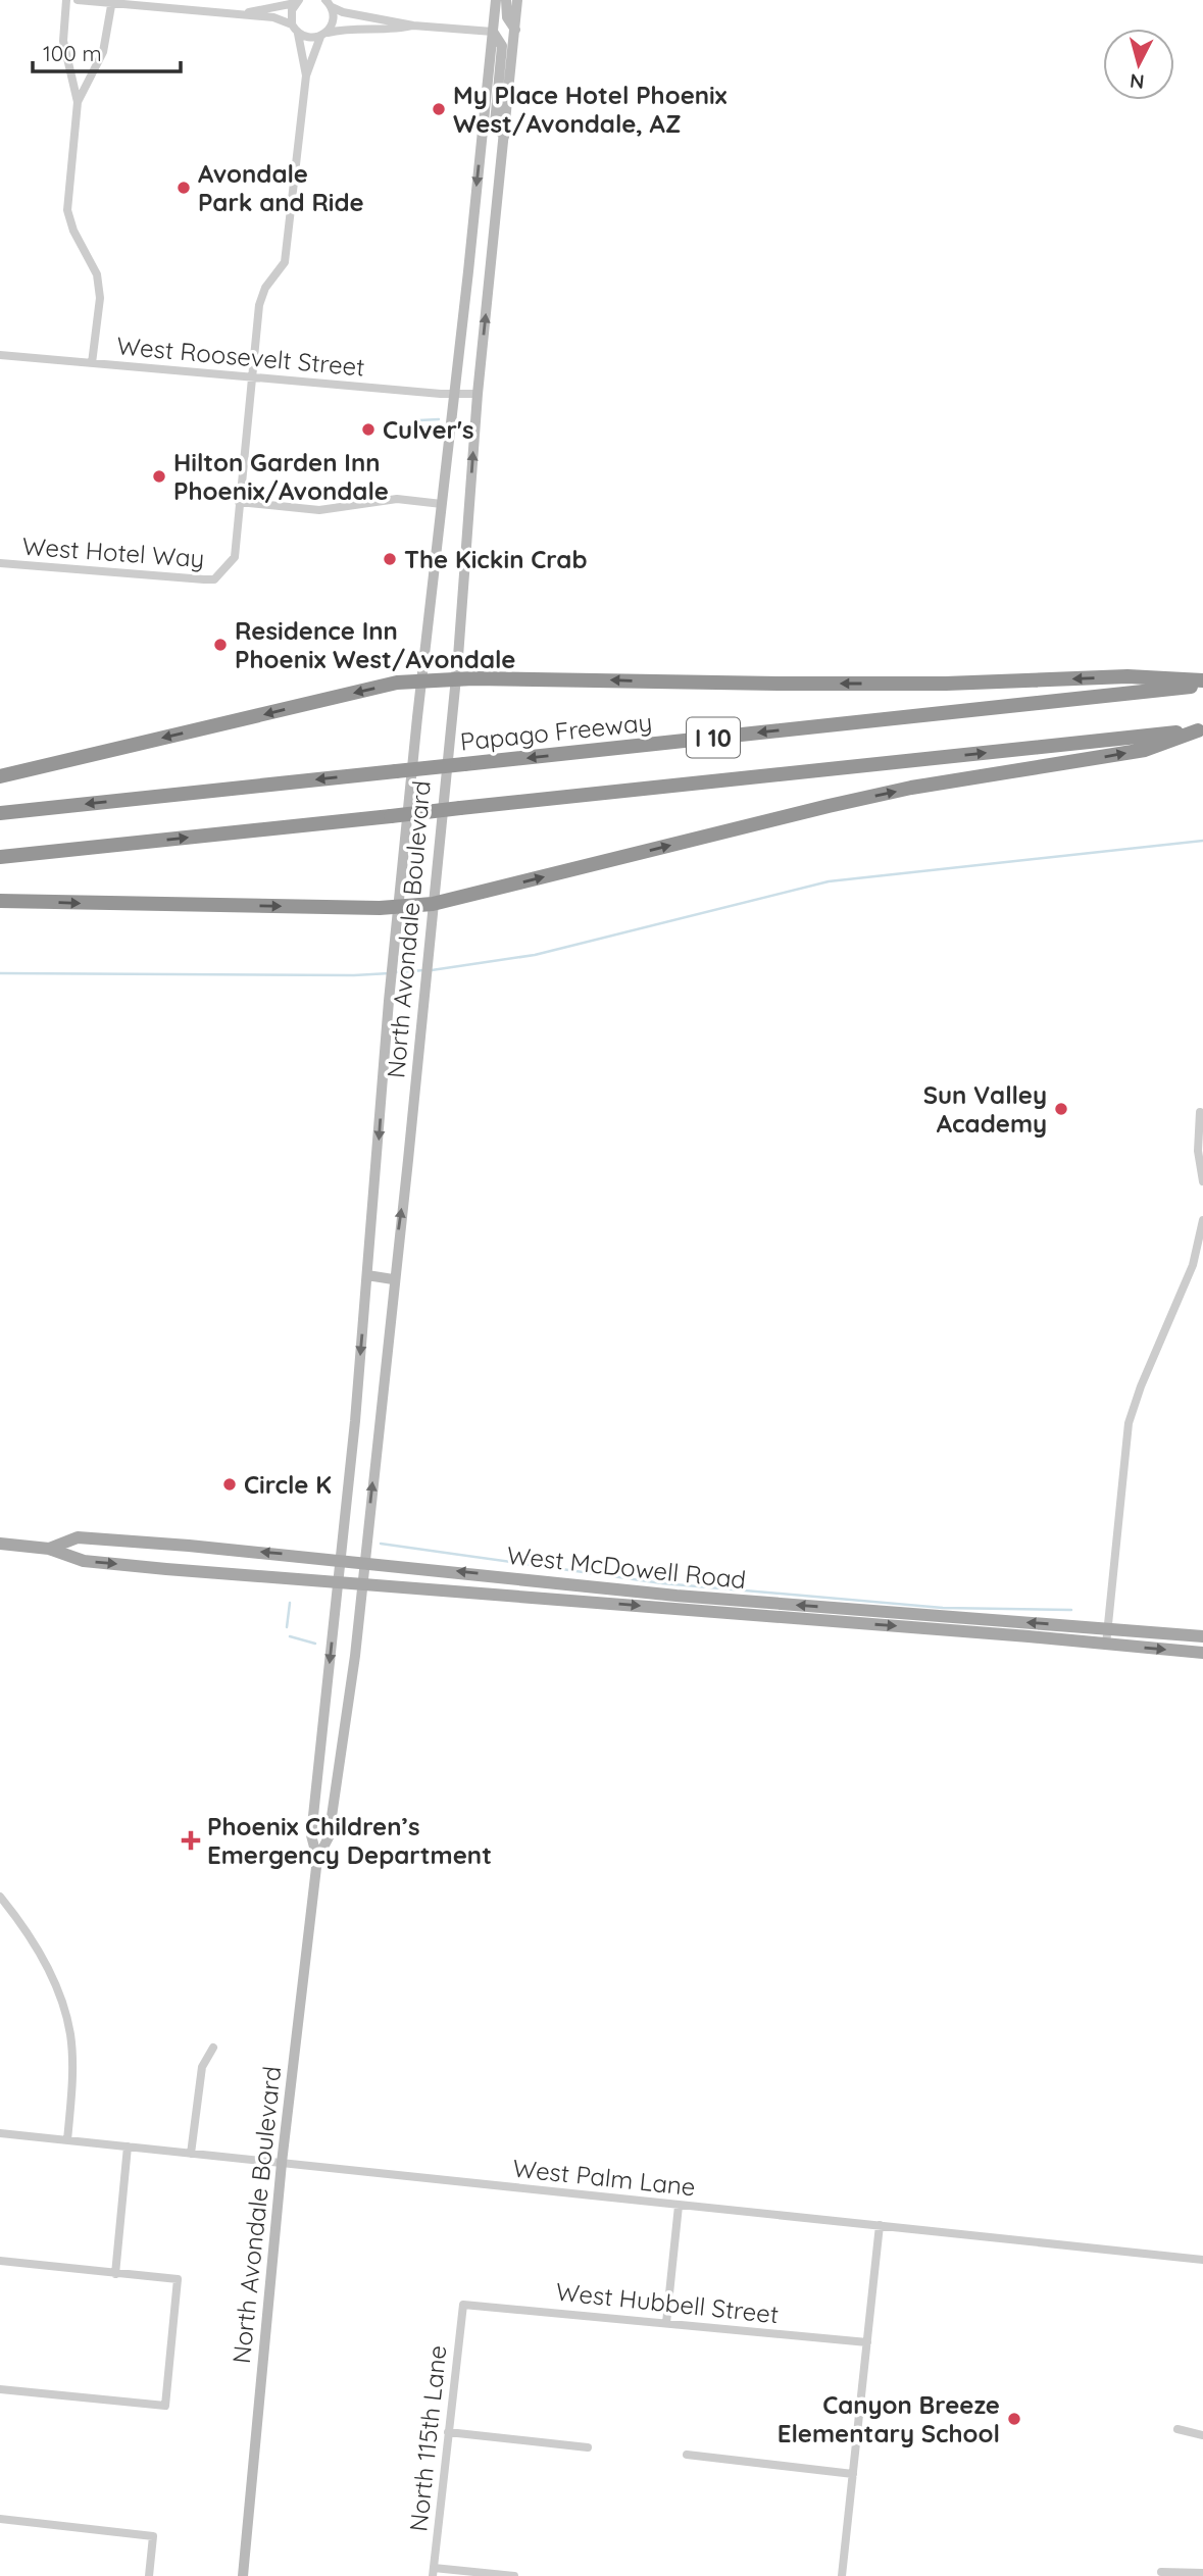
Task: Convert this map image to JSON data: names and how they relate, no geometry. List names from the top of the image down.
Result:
{
  "streets": {
    "highway": ["Papago Freeway", "I 10"],
    "main road": ["North Avondale Boulevard", "West McDowell Road"],
    "street": [
      "West Roosevelt Street",
      "West Hotel Way",
      "West Palm Lane",
      "West Hubbell Street",
      "North 115th Lane"
    ]
  },
  "crossings": [
    ["West Roosevelt Street", "North Avondale Boulevard"],
    ["North Avondale Boulevard", "West McDowell Road"],
    ["North Avondale Boulevard", "West Palm Lane"],
    ["West Hubbell Street", "North 115th Lane"]
  ],
  "places": {
    "other": [
      "My Place Hotel Phoenix West/Avondale, AZ",
      "Avondale Park and Ride",
      "Culver's",
      "Hilton Garden Inn Phoenix/Avondale",
      "The Kickin Crab",
      "Residence Inn Phoenix West/Avondale",
      "Sun Valley Academy",
      "Circle K",
      "Canyon Breeze Elementary School"
    ],
    "health": ["Phoenix Children’s Emergency Department"]
  },
  "scale_bar": "100 m",
  "north": "bottom"
}
